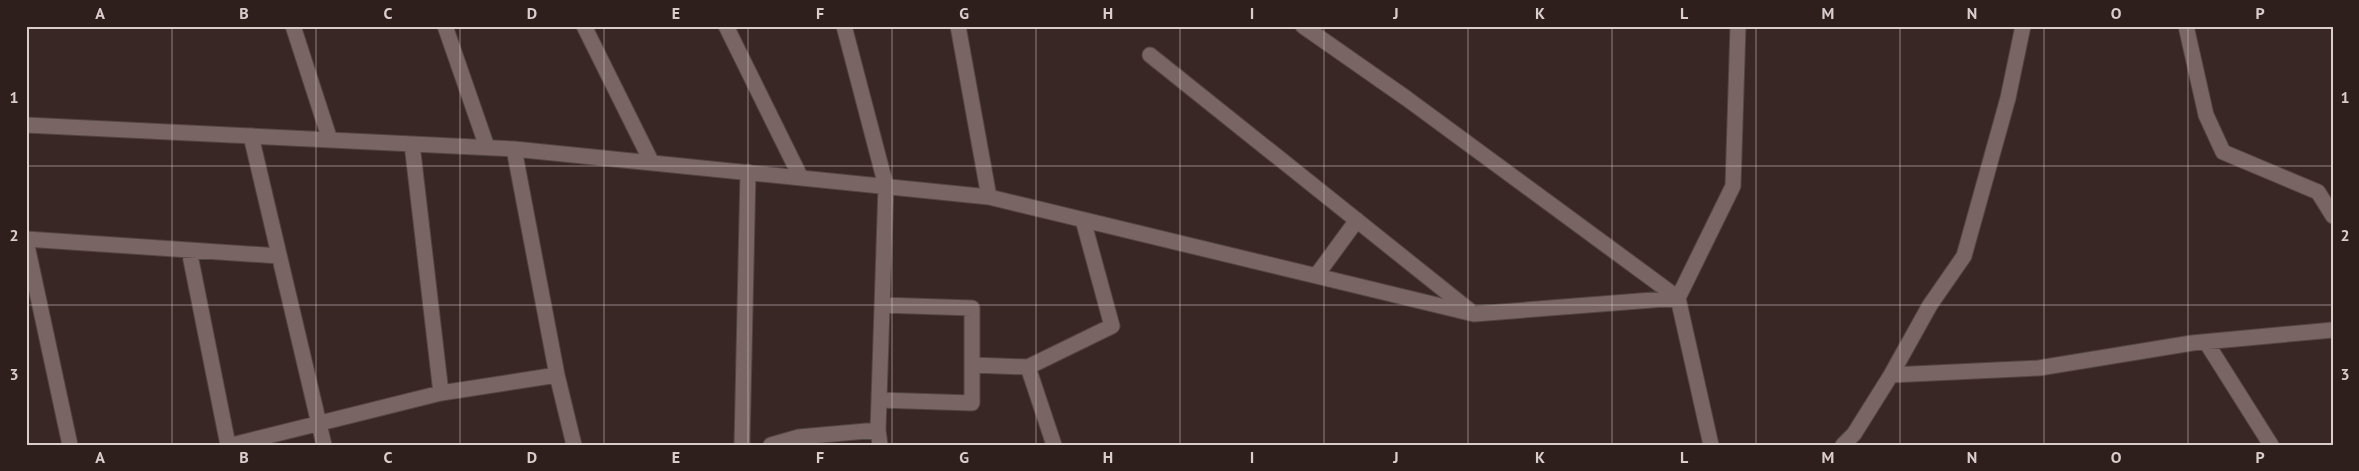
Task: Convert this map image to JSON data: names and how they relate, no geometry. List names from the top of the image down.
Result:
{
  "grid": {
    "columns": [
      "A",
      "B",
      "C",
      "D",
      "E",
      "F",
      "G",
      "H",
      "I",
      "J",
      "K",
      "L",
      "M",
      "N",
      "O",
      "P"
    ],
    "rows": ["1", "2", "3"]
  }
}
